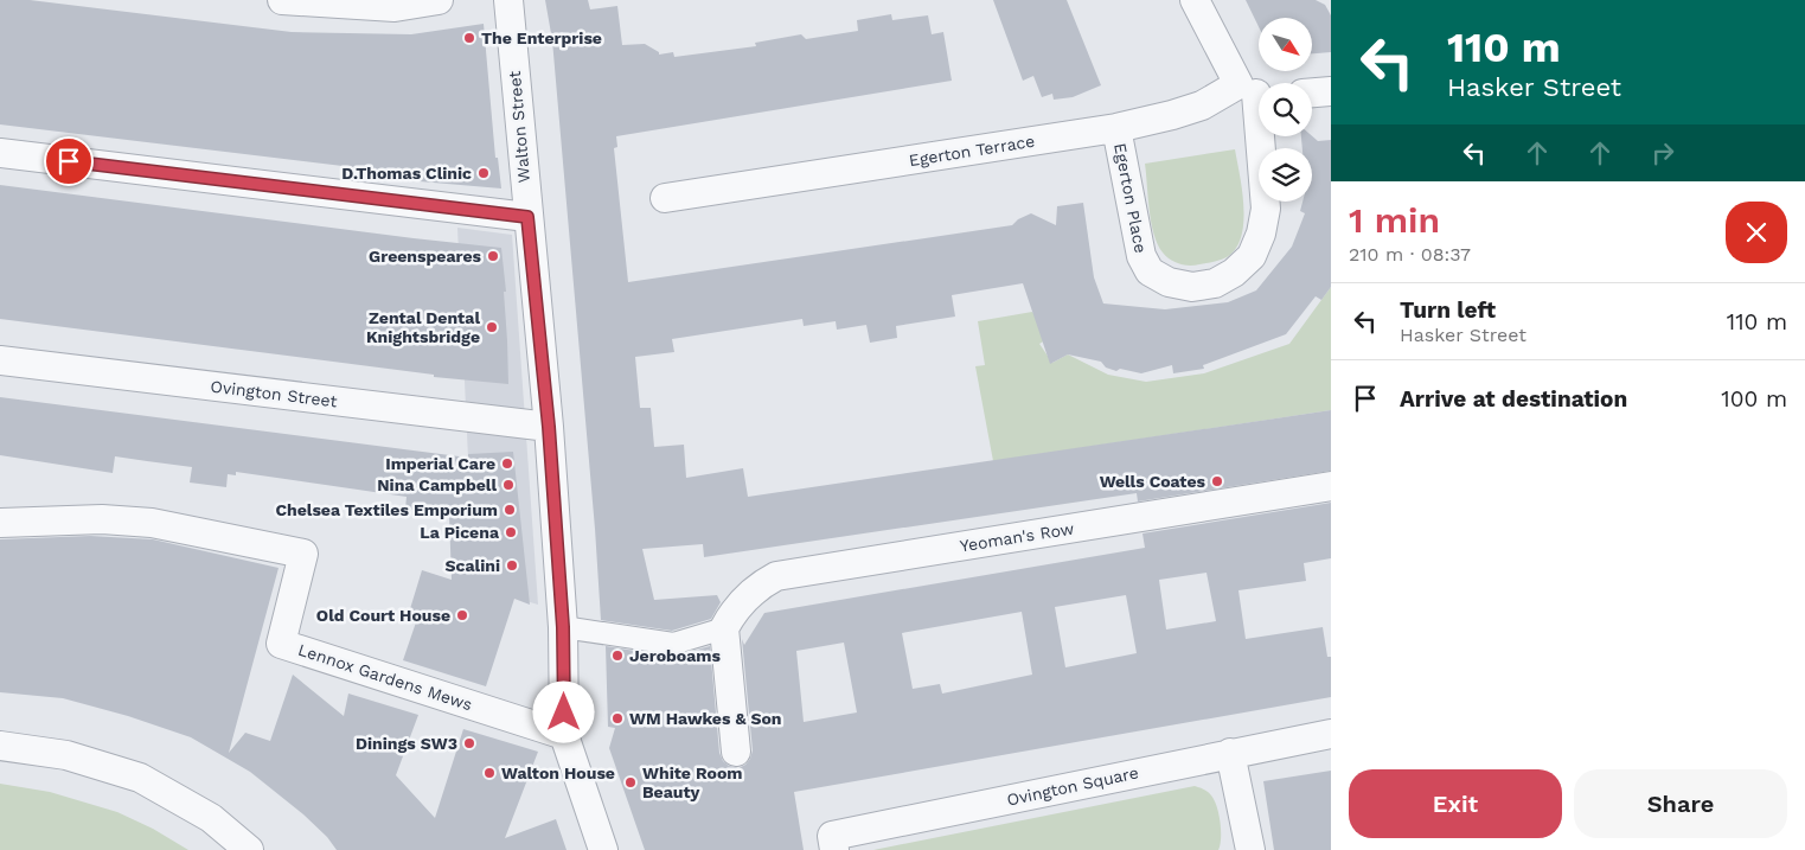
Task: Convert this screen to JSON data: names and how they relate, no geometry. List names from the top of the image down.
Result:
{
  "streets": {
    "street": [
      "Walton Street",
      "Egerton Terrace",
      "Egerton Place",
      "Ovington Street",
      "Yeoman's Row",
      "Lennox Gardens Mews",
      "Ovington Square"
    ]
  },
  "crossings": [
    ["Walton Street", "Ovington Street"],
    ["Walton Street", "Lennox Gardens Mews"],
    ["Egerton Terrace", "Egerton Place"]
  ],
  "places": [
    "The Enterprise",
    "D.Thomas Clinic",
    "Greenspeares",
    "Zental Dental Knightsbridge",
    "Imperial Care",
    "Wells Coates",
    "Nina Campbell",
    "Chelsea Textiles Emporium",
    "La Picena",
    "Scalini",
    "Old Court House",
    "Jeroboams",
    "WM Hawkes & Son",
    "Dinings SW3",
    "Walton House",
    "White Room Beauty"
  ],
  "north": "bottom right",
  "page": {
    "turn": ["110 m", "Hasker Street"],
    "heading": ["1 min", "210 m · 08:37"],
    "list": [
      {
        "name": "Turn left",
        "note": "Hasker Street",
        "value": "110 m"
      },
      {
        "name": "Arrive at destination",
        "value": "100 m"
      }
    ],
    "buttons": ["Exit", "Share"]
  }
}
